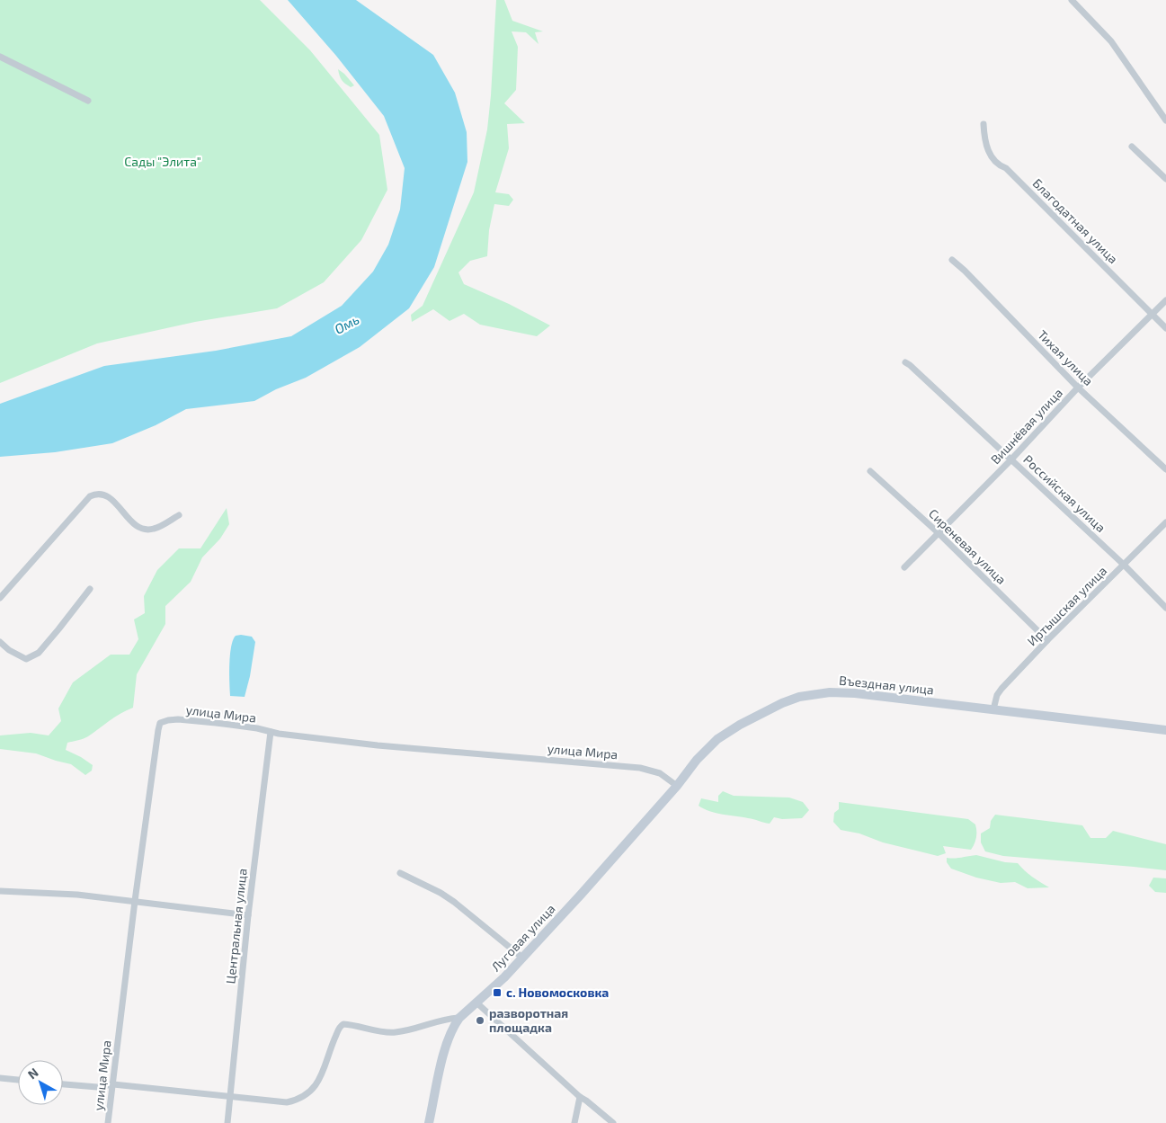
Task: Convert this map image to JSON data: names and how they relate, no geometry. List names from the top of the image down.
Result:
{
  "streets": {
    "street": [
      "Благодатная улица",
      "Тихая улица",
      "Вишнёвая улица",
      "Российская улица",
      "Сиреневая улица",
      "Иртышская улица",
      "Въездная улица",
      "улица Мира",
      "Центральная улица",
      "Луговая улица"
    ]
  },
  "crossings": [
    ["Благодатная улица", "Вишнёвая улица"],
    ["Тихая улица", "Вишнёвая улица"],
    ["Вишнёвая улица", "Российская улица"],
    ["Вишнёвая улица", "Сиреневая улица"],
    ["Российская улица", "Иртышская улица"],
    ["Сиреневая улица", "Иртышская улица"],
    ["Иртышская улица", "Въездная улица"],
    ["Въездная улица", "улица Мира"],
    ["Въездная улица", "Луговая улица"],
    ["улица Мира", "Центральная улица"],
    ["улица Мира", "Луговая улица"]
  ],
  "water": ["Омь"],
  "parks": ["Сады \"Элита\""],
  "places": {
    "transit": ["с. Новомосковка"],
    "other": ["разворотная площадка"]
  },
  "north": "top left"
}
